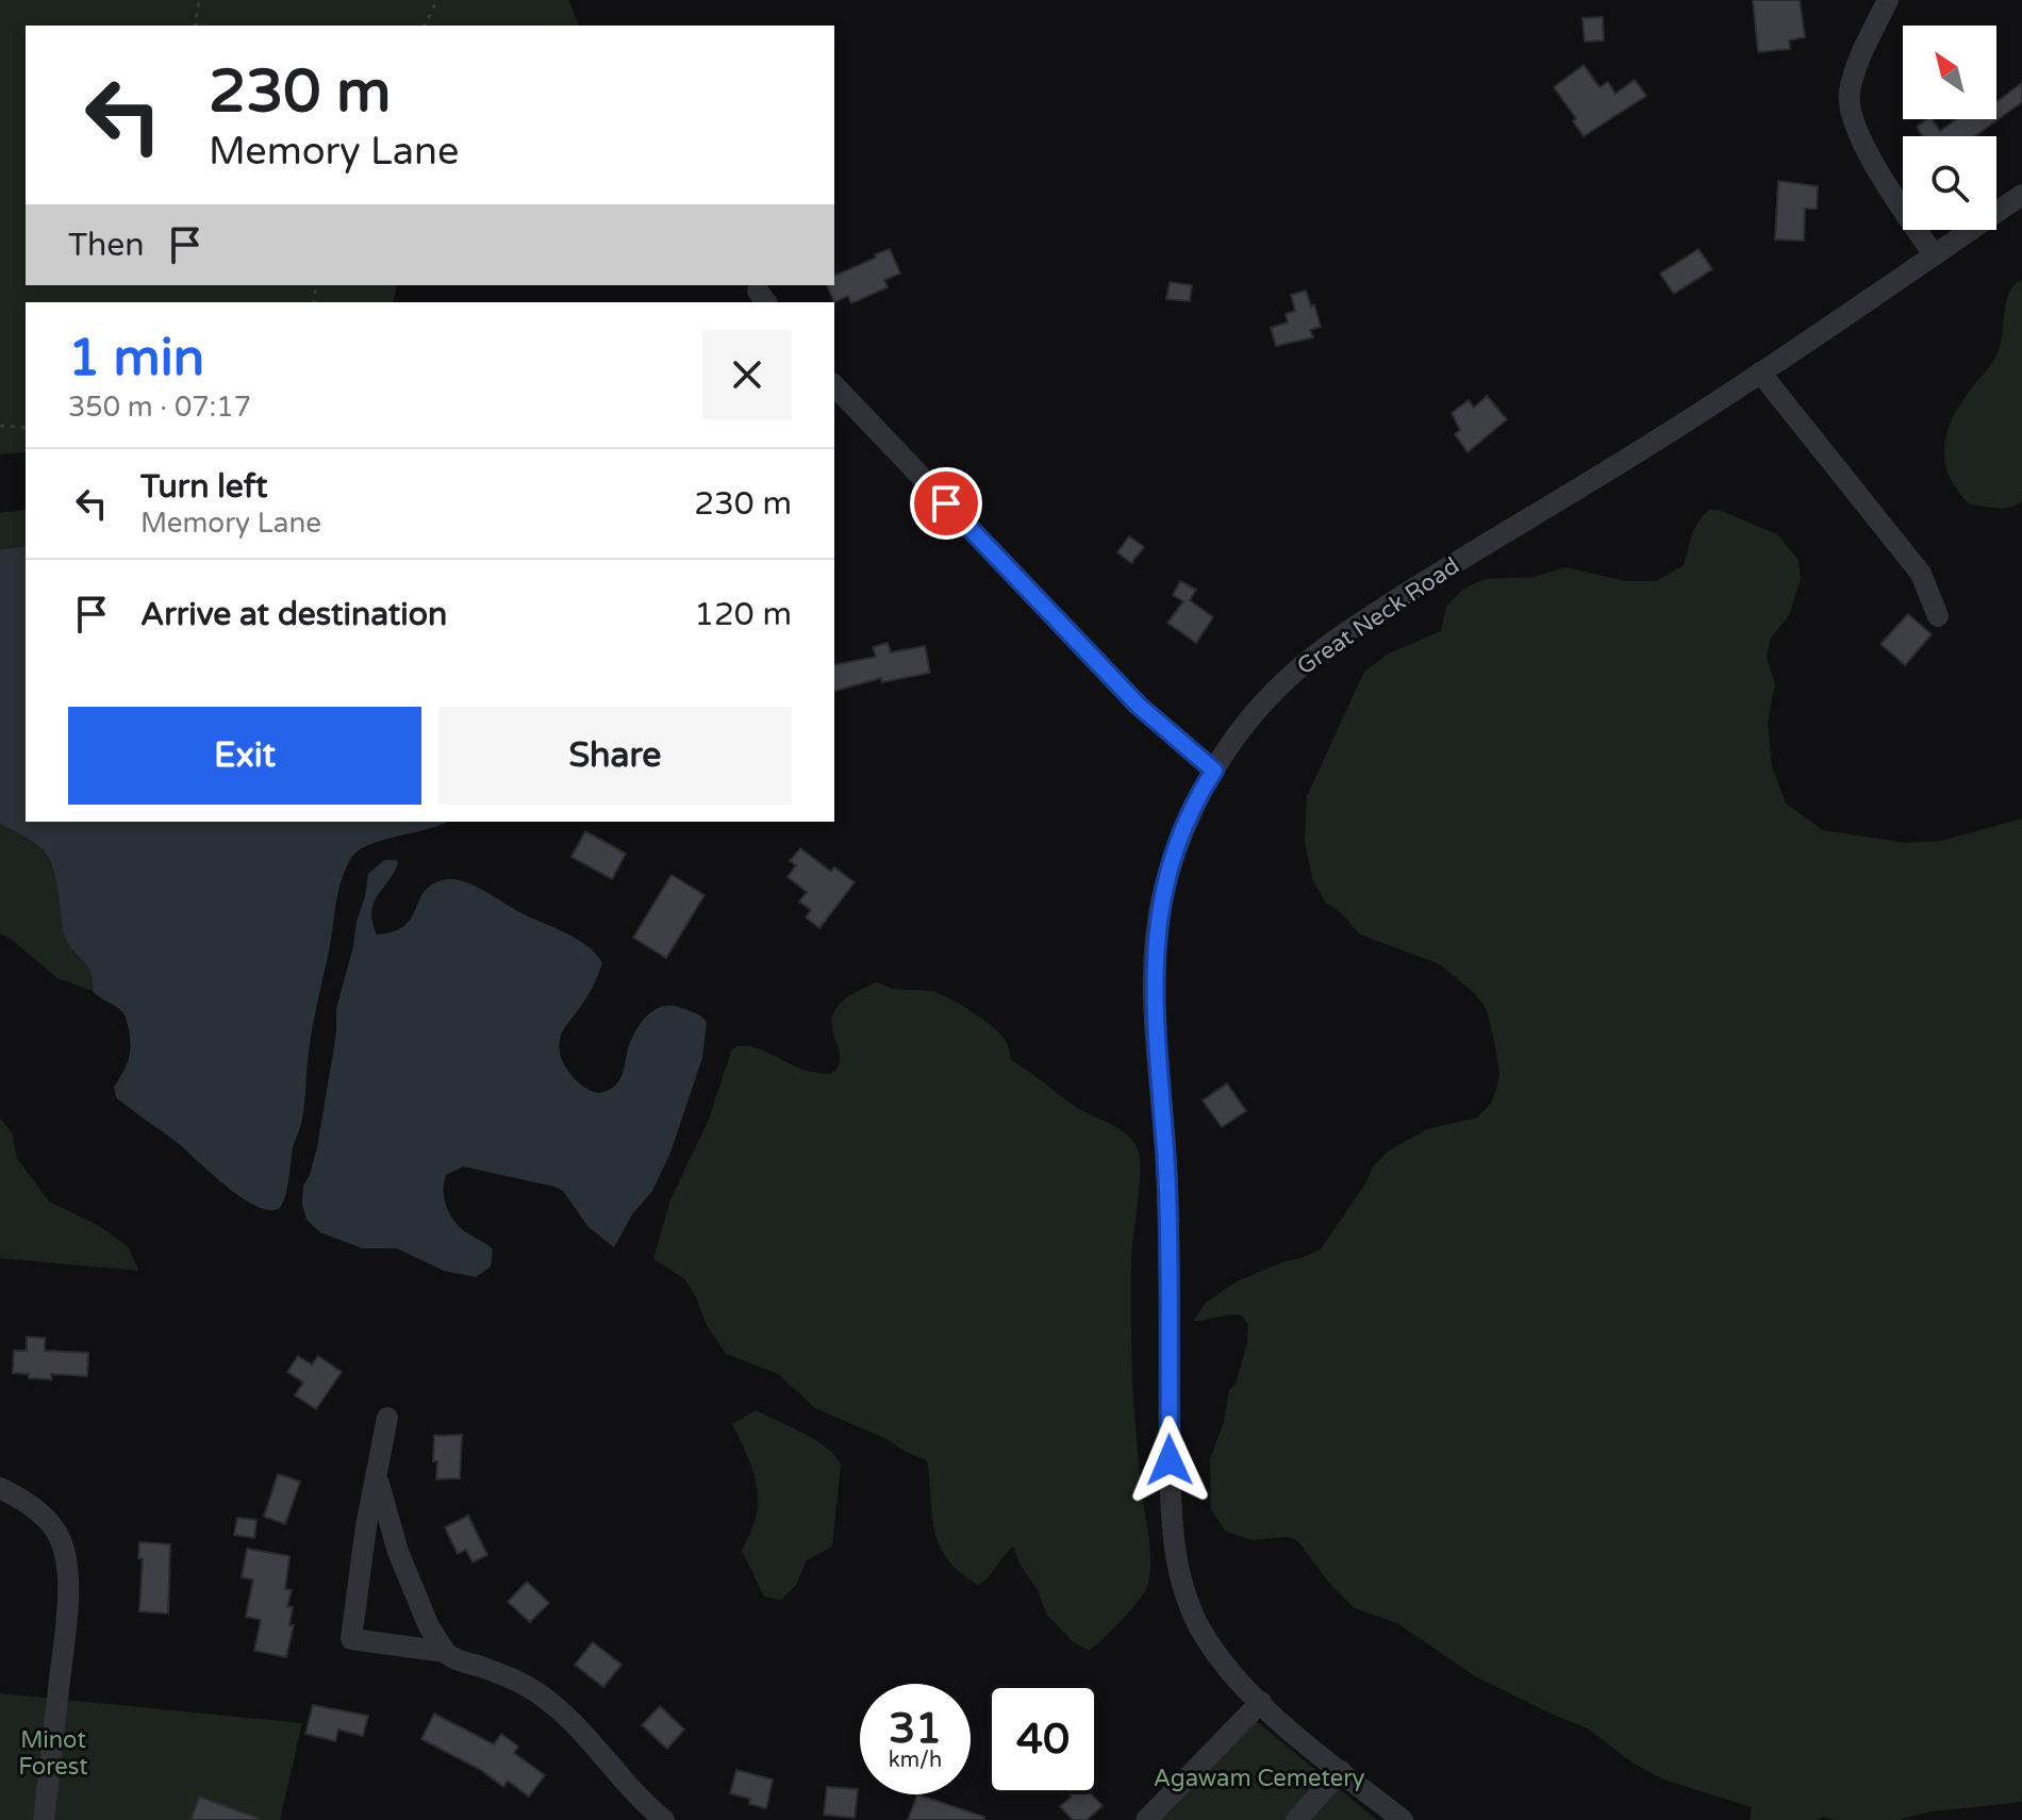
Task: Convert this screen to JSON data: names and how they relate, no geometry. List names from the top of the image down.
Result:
{
  "streets": {
    "street": ["Great Neck Road"]
  },
  "parks": ["Minot Forest", "Agawam Cemetery"],
  "north": "top left",
  "page": {
    "turn": ["230 m", "Memory Lane"],
    "then": "Then",
    "heading": ["1 min", "350 m · 07:17"],
    "list": [
      {
        "name": "Turn left",
        "note": "Memory Lane",
        "value": "230 m"
      },
      {
        "name": "Arrive at destination",
        "value": "120 m"
      }
    ],
    "buttons": ["Exit", "Share"],
    "speed": "31 km/h",
    "limit": "40"
  }
}
